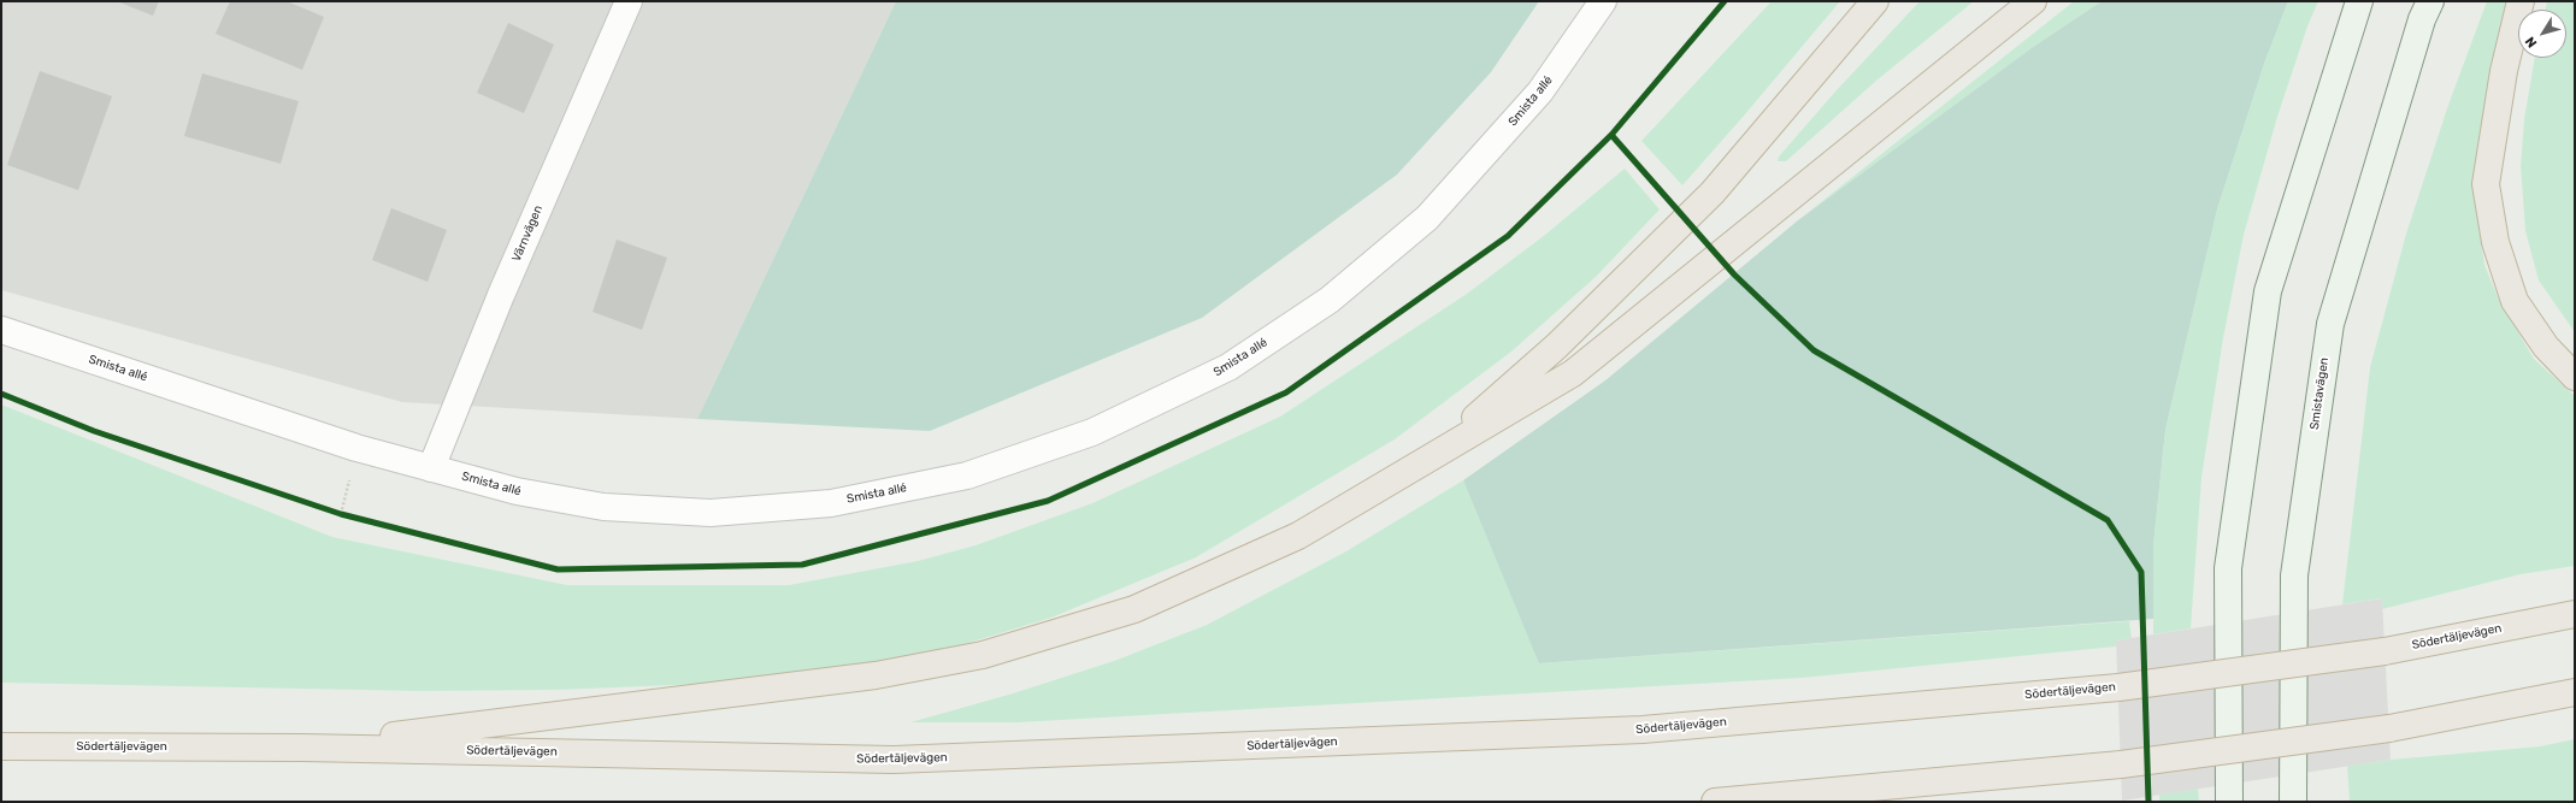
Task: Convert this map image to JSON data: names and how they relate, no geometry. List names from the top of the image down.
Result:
{
  "streets": {
    "highway": ["Södertäljevägen"],
    "main road": ["Smistavägen"],
    "street": ["Smista allé", "Värnvägen"]
  },
  "crossings": [
    ["Smista allé", "Värnvägen"]
  ],
  "north": "bottom left"
}
